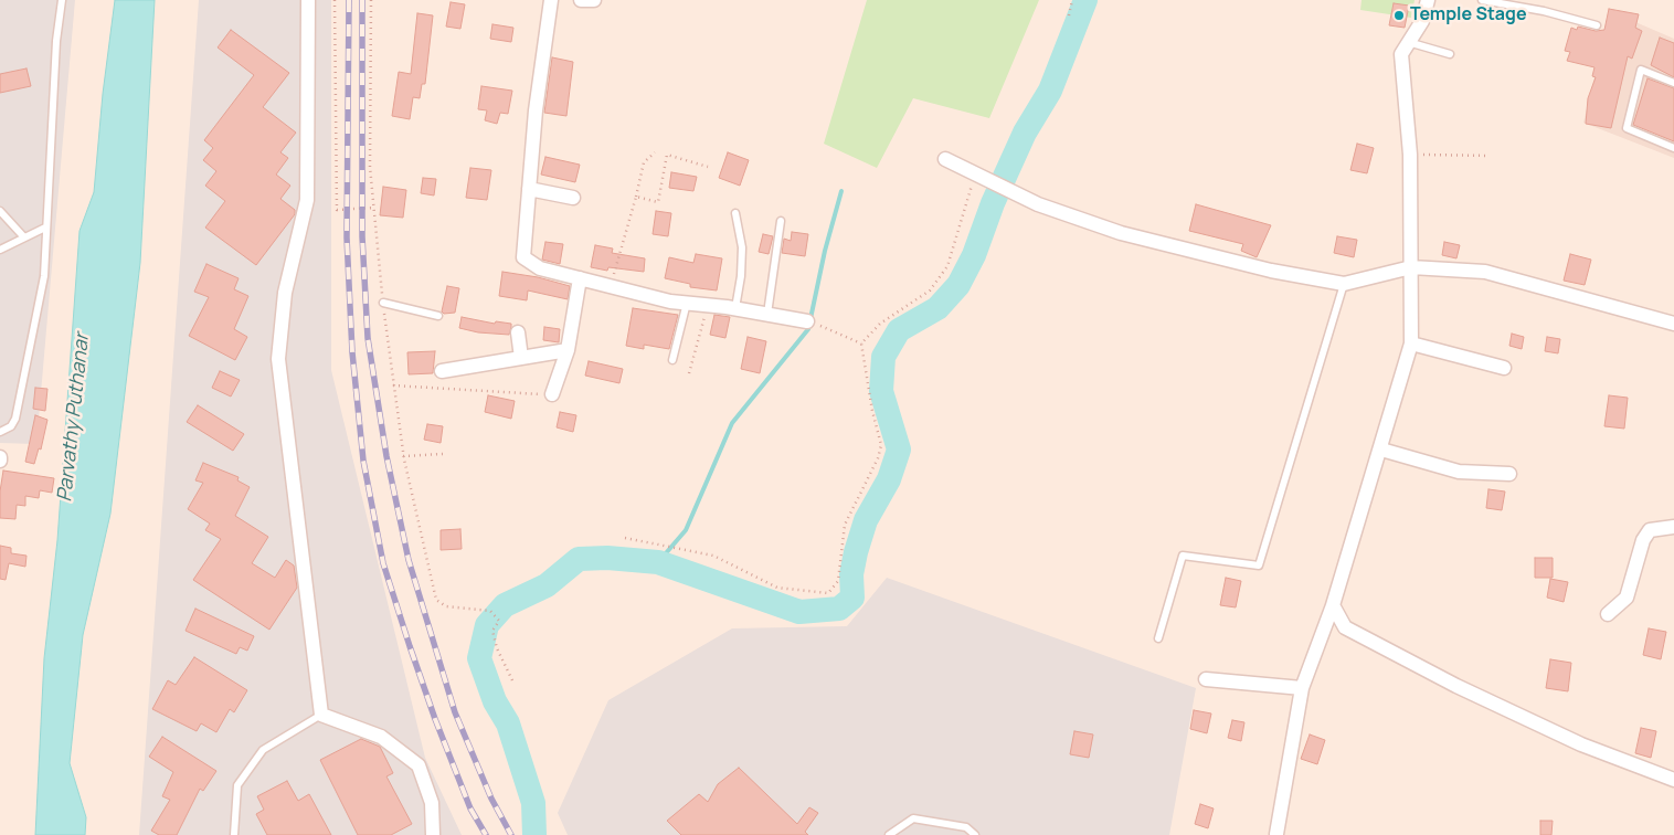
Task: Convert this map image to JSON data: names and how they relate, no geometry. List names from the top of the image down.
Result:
{
  "water": ["Parvathy Puthanar"],
  "places": ["Temple Stage"]
}
